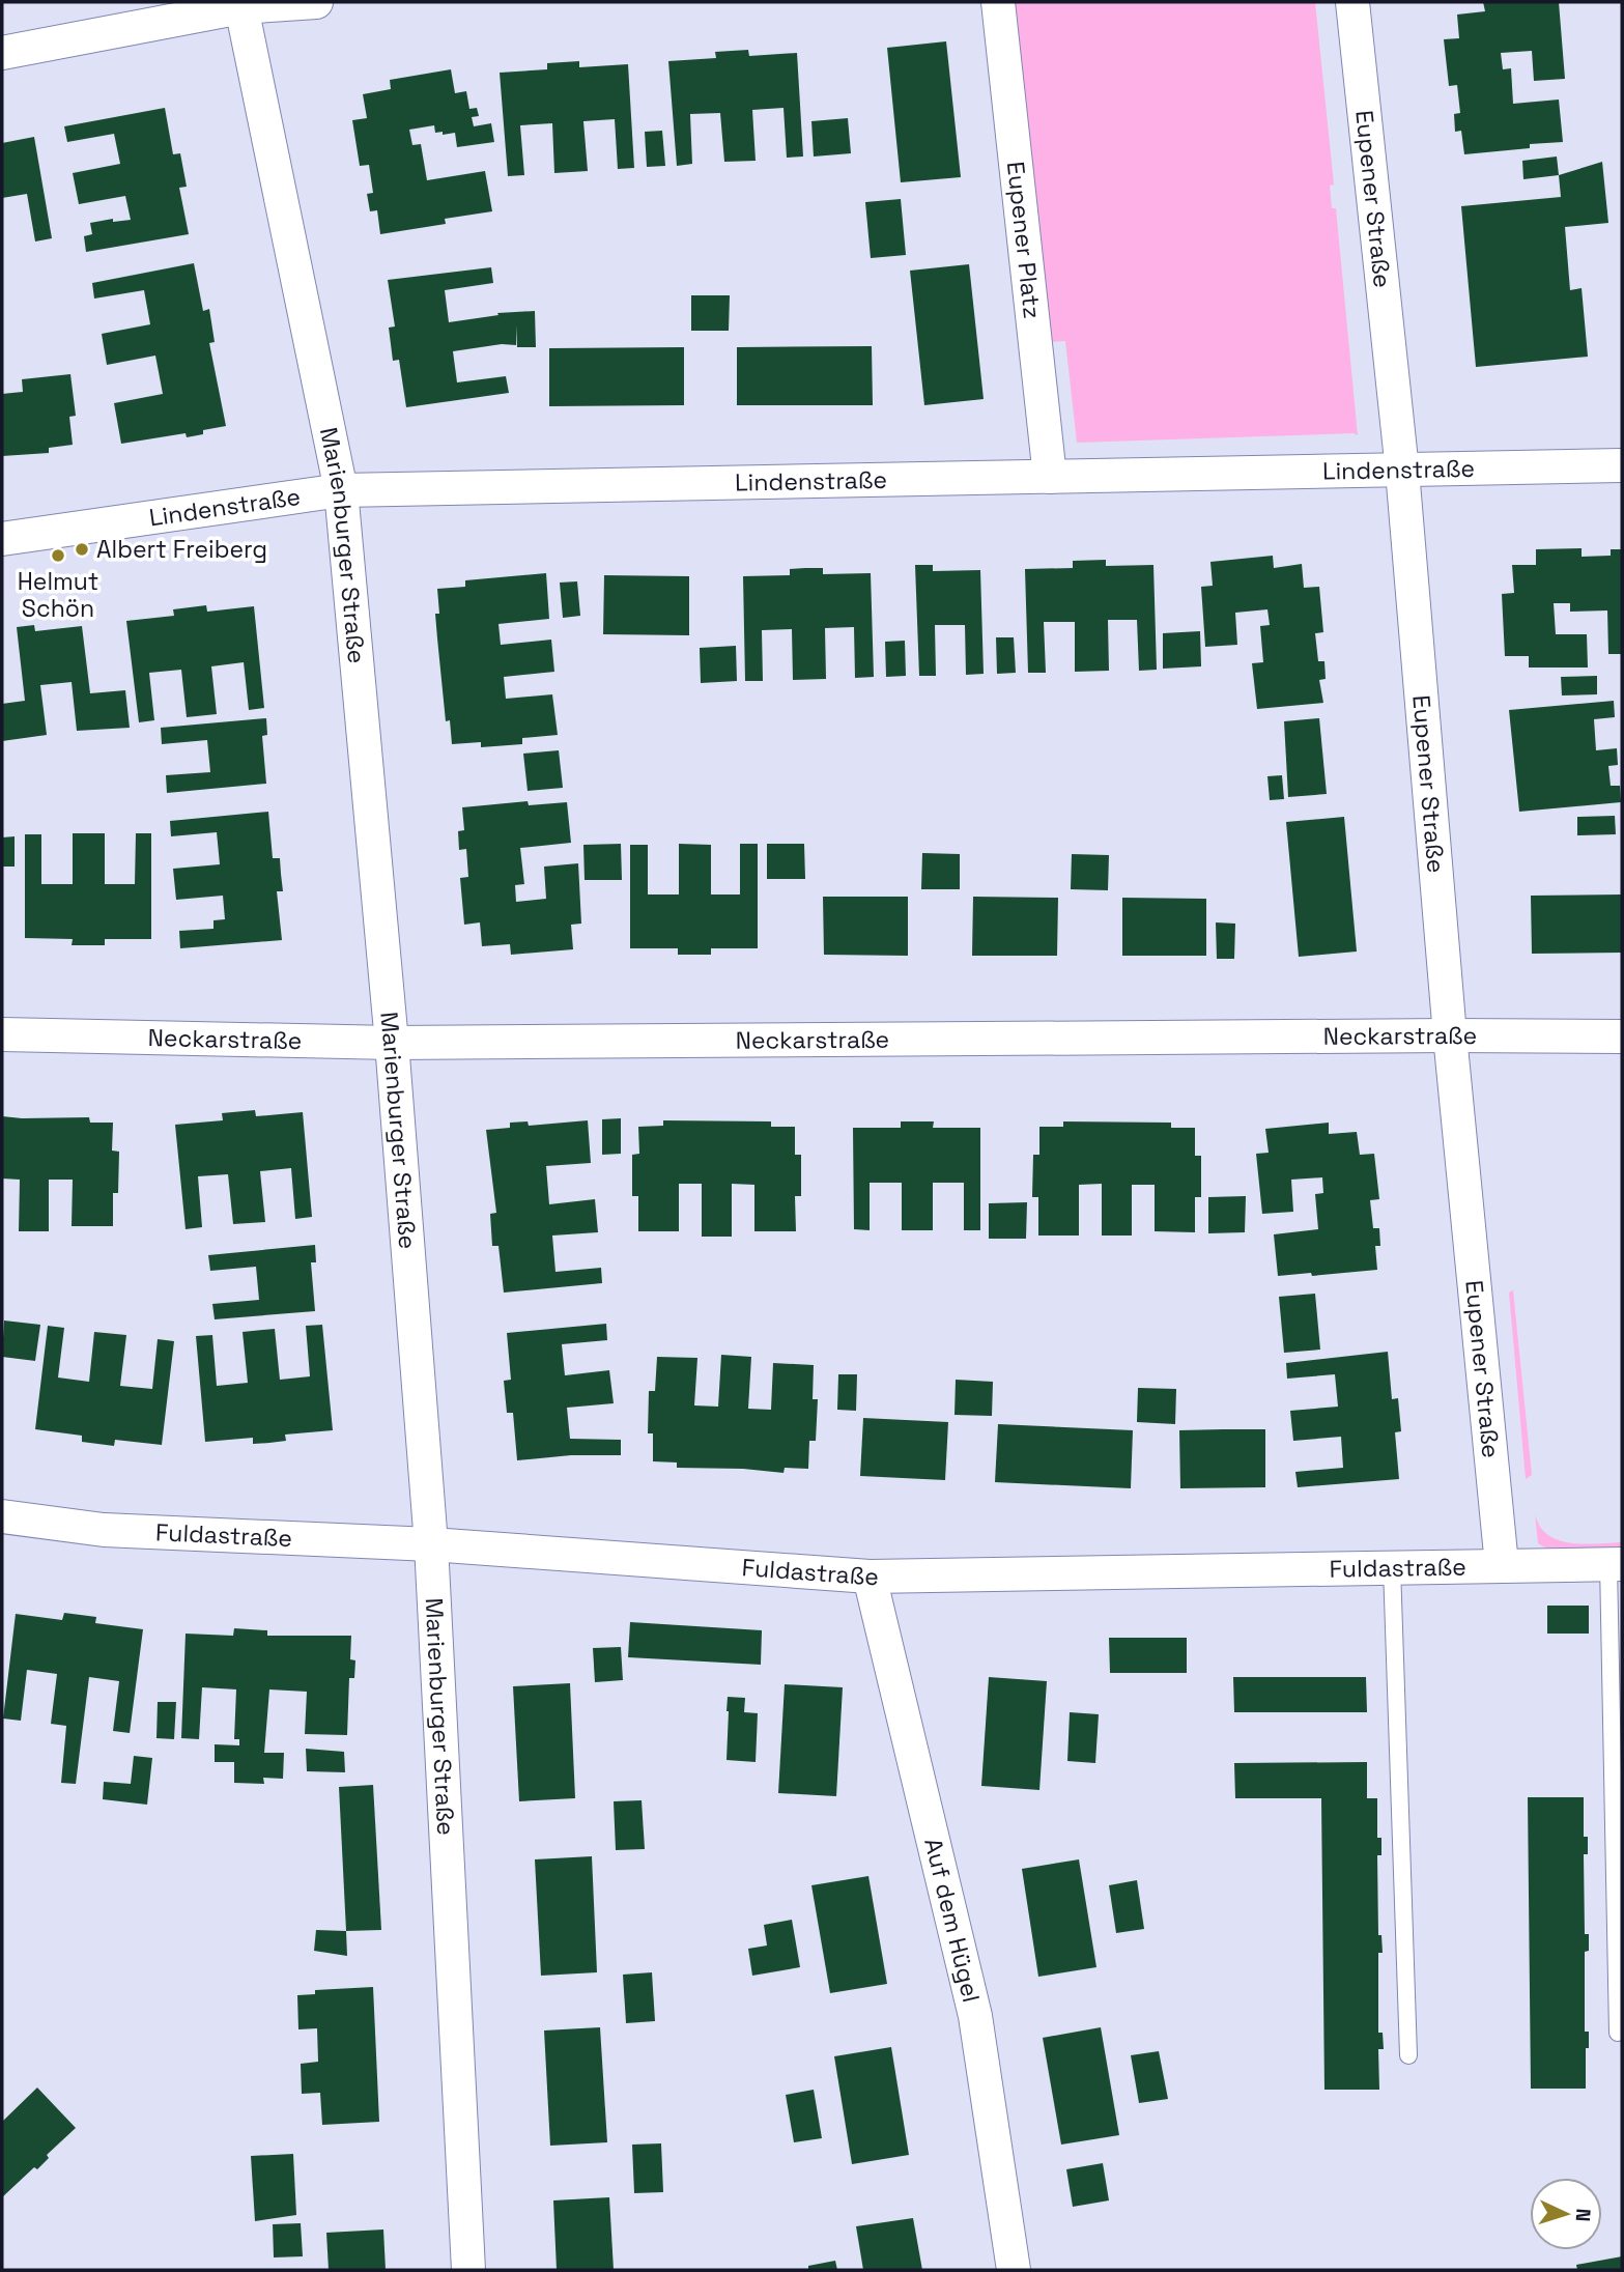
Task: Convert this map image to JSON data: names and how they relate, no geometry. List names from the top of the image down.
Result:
{
  "streets": {
    "street": [
      "Eupener Straße",
      "Eupener Platz",
      "Lindenstraße",
      "Marienburger Straße",
      "Neckarstraße",
      "Fuldastraße",
      "Auf dem Hügel"
    ]
  },
  "crossings": [
    ["Eupener Straße", "Lindenstraße"],
    ["Eupener Straße", "Neckarstraße"],
    ["Eupener Straße", "Fuldastraße"],
    ["Eupener Platz", "Lindenstraße"],
    ["Lindenstraße", "Marienburger Straße"],
    ["Marienburger Straße", "Neckarstraße"],
    ["Marienburger Straße", "Fuldastraße"],
    ["Fuldastraße", "Auf dem Hügel"]
  ],
  "places": ["Albert Freiberg", "Helmut Schön"],
  "north": "right"
}
